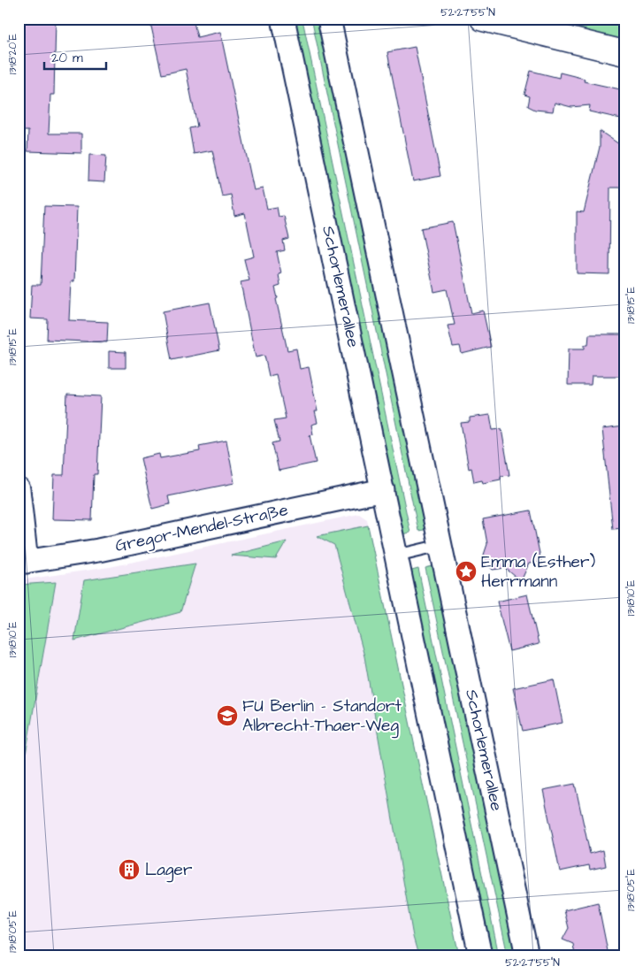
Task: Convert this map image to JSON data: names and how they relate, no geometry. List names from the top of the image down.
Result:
{
  "streets": {
    "street": ["Schorlemerallee", "Gregor-Mendel-Straße"]
  },
  "crossings": [
    ["Schorlemerallee", "Gregor-Mendel-Straße"]
  ],
  "places": {
    "place": ["Emma (Esther) Herrmann"],
    "school or university": ["FU Berlin - Standort Albrecht-Thaer-Weg"],
    "building": ["Lager"]
  },
  "scale_bar": "20 m",
  "coordinates": [
    "52°27'55\"N",
    "13°18'20\"E",
    "13°18'15\"E",
    "13°18'10\"E",
    "13°18'05\"E"
  ]
}
